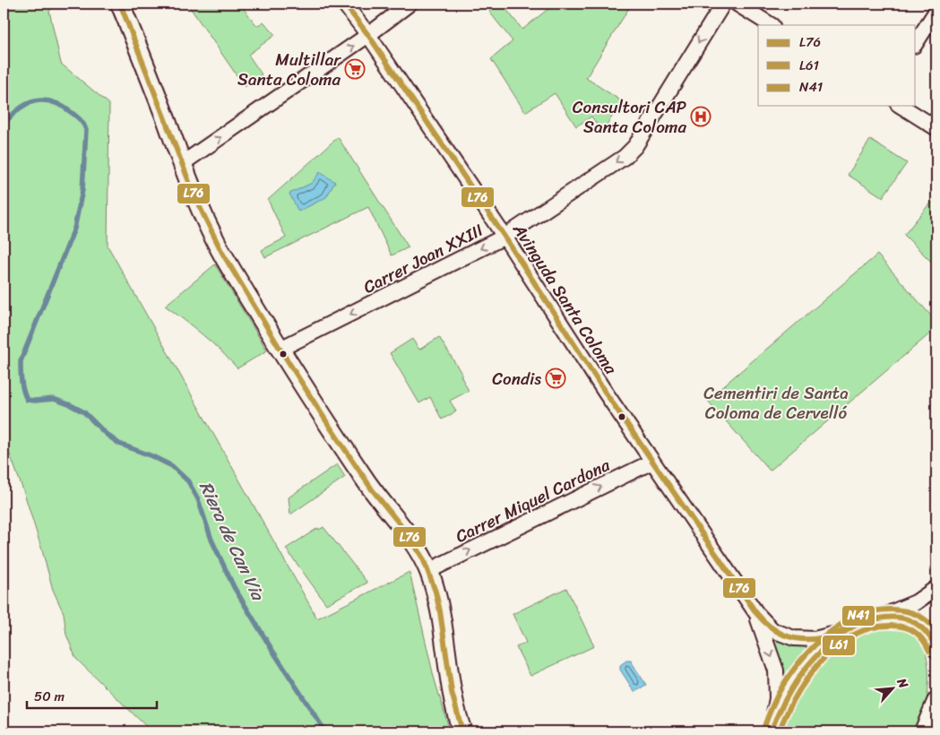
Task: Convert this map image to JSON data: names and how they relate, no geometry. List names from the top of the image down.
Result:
{
  "streets": {
    "street": ["Carrer Joan XXIII", "Avinguda Santa Coloma", "Carrer Miquel Cardona"]
  },
  "crossings": [
    ["Carrer Joan XXIII", "Avinguda Santa Coloma"],
    ["Avinguda Santa Coloma", "Carrer Miquel Cardona"]
  ],
  "one_way": ["Carrer Joan XXIII", "Carrer Miquel Cardona"],
  "water": ["Riera de Can Via"],
  "parks": ["Cementiri de Santa Coloma de Cervelló"],
  "places": {
    "supermarket": ["Multillar Santa Coloma", "Condis"],
    "hospital": ["Consultori CAP Santa Coloma"]
  },
  "lines": ["transit line L76", "transit line N41", "transit line L61"],
  "legend": ["L76", "L61", "N41"],
  "scale_bar": "50 m",
  "north": "top right"
}
